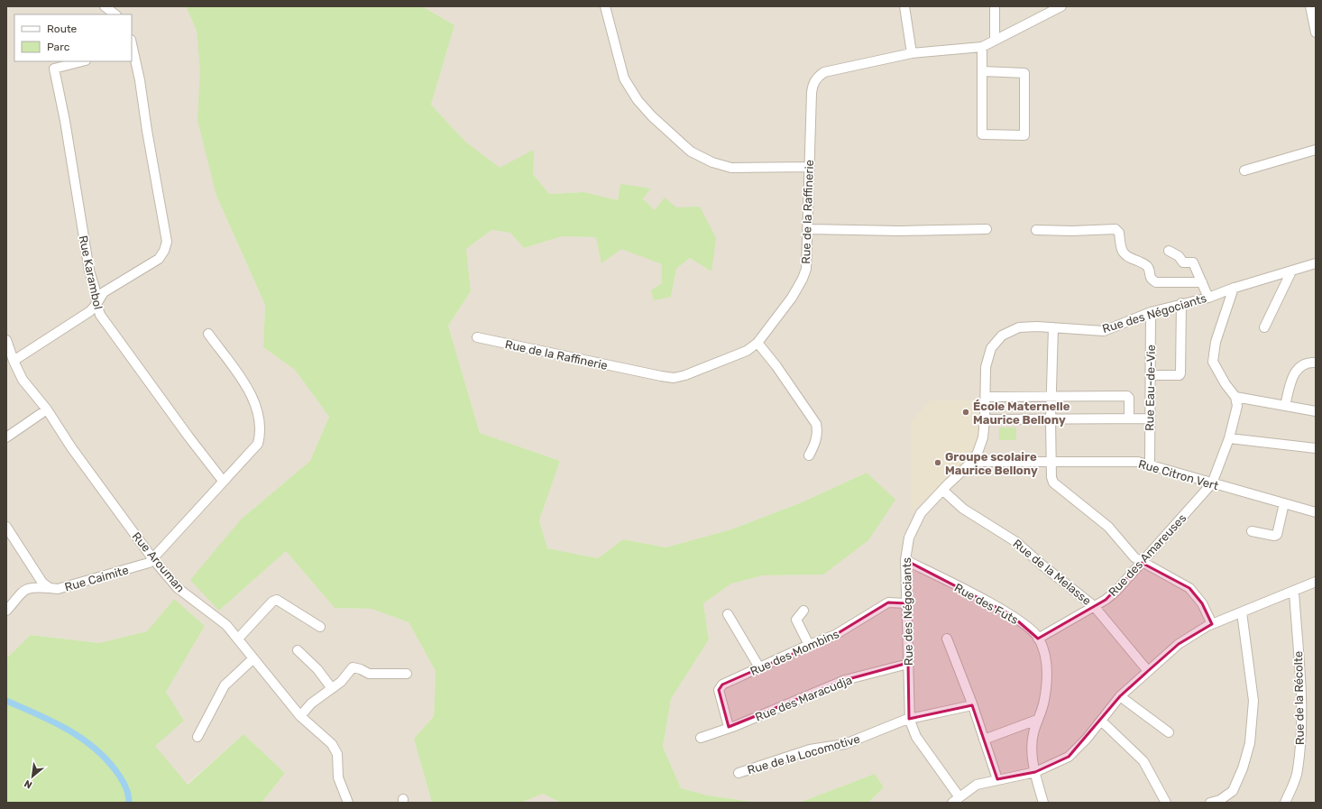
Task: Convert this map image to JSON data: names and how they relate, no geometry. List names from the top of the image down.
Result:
{
  "streets": {
    "street": [
      "Rue de la Raffinerie",
      "Rue Karambol",
      "Rue des Négociants",
      "Rue Eau-de-Vie",
      "Rue Citron Vert",
      "Rue des Amareuses",
      "Rue Arouman",
      "Rue de la Melasse",
      "Rue Caimite",
      "Rue des Futs",
      "Rue des Mombins",
      "Rue des Maracudja",
      "Rue de la Récolte",
      "Rue de la Locomotive"
    ]
  },
  "crossings": [
    ["Rue des Négociants", "Rue Eau-de-Vie"],
    ["Rue des Négociants", "Rue Citron Vert"],
    ["Rue des Négociants", "Rue de la Melasse"],
    ["Rue des Négociants", "Rue des Futs"],
    ["Rue des Négociants", "Rue des Mombins"],
    ["Rue des Négociants", "Rue des Maracudja"],
    ["Rue des Négociants", "Rue de la Locomotive"],
    ["Rue Eau-de-Vie", "Rue Citron Vert"],
    ["Rue Citron Vert", "Rue des Amareuses"],
    ["Rue des Amareuses", "Rue de la Melasse"],
    ["Rue des Amareuses", "Rue des Futs"],
    ["Rue Arouman", "Rue Caimite"],
    ["Rue des Mombins", "Rue des Maracudja"]
  ],
  "places": ["École Maternelle Maurice Bellony", "Groupe scolaire Maurice Bellony"],
  "legend": ["Route", "Parc"],
  "north": "bottom left"
}
